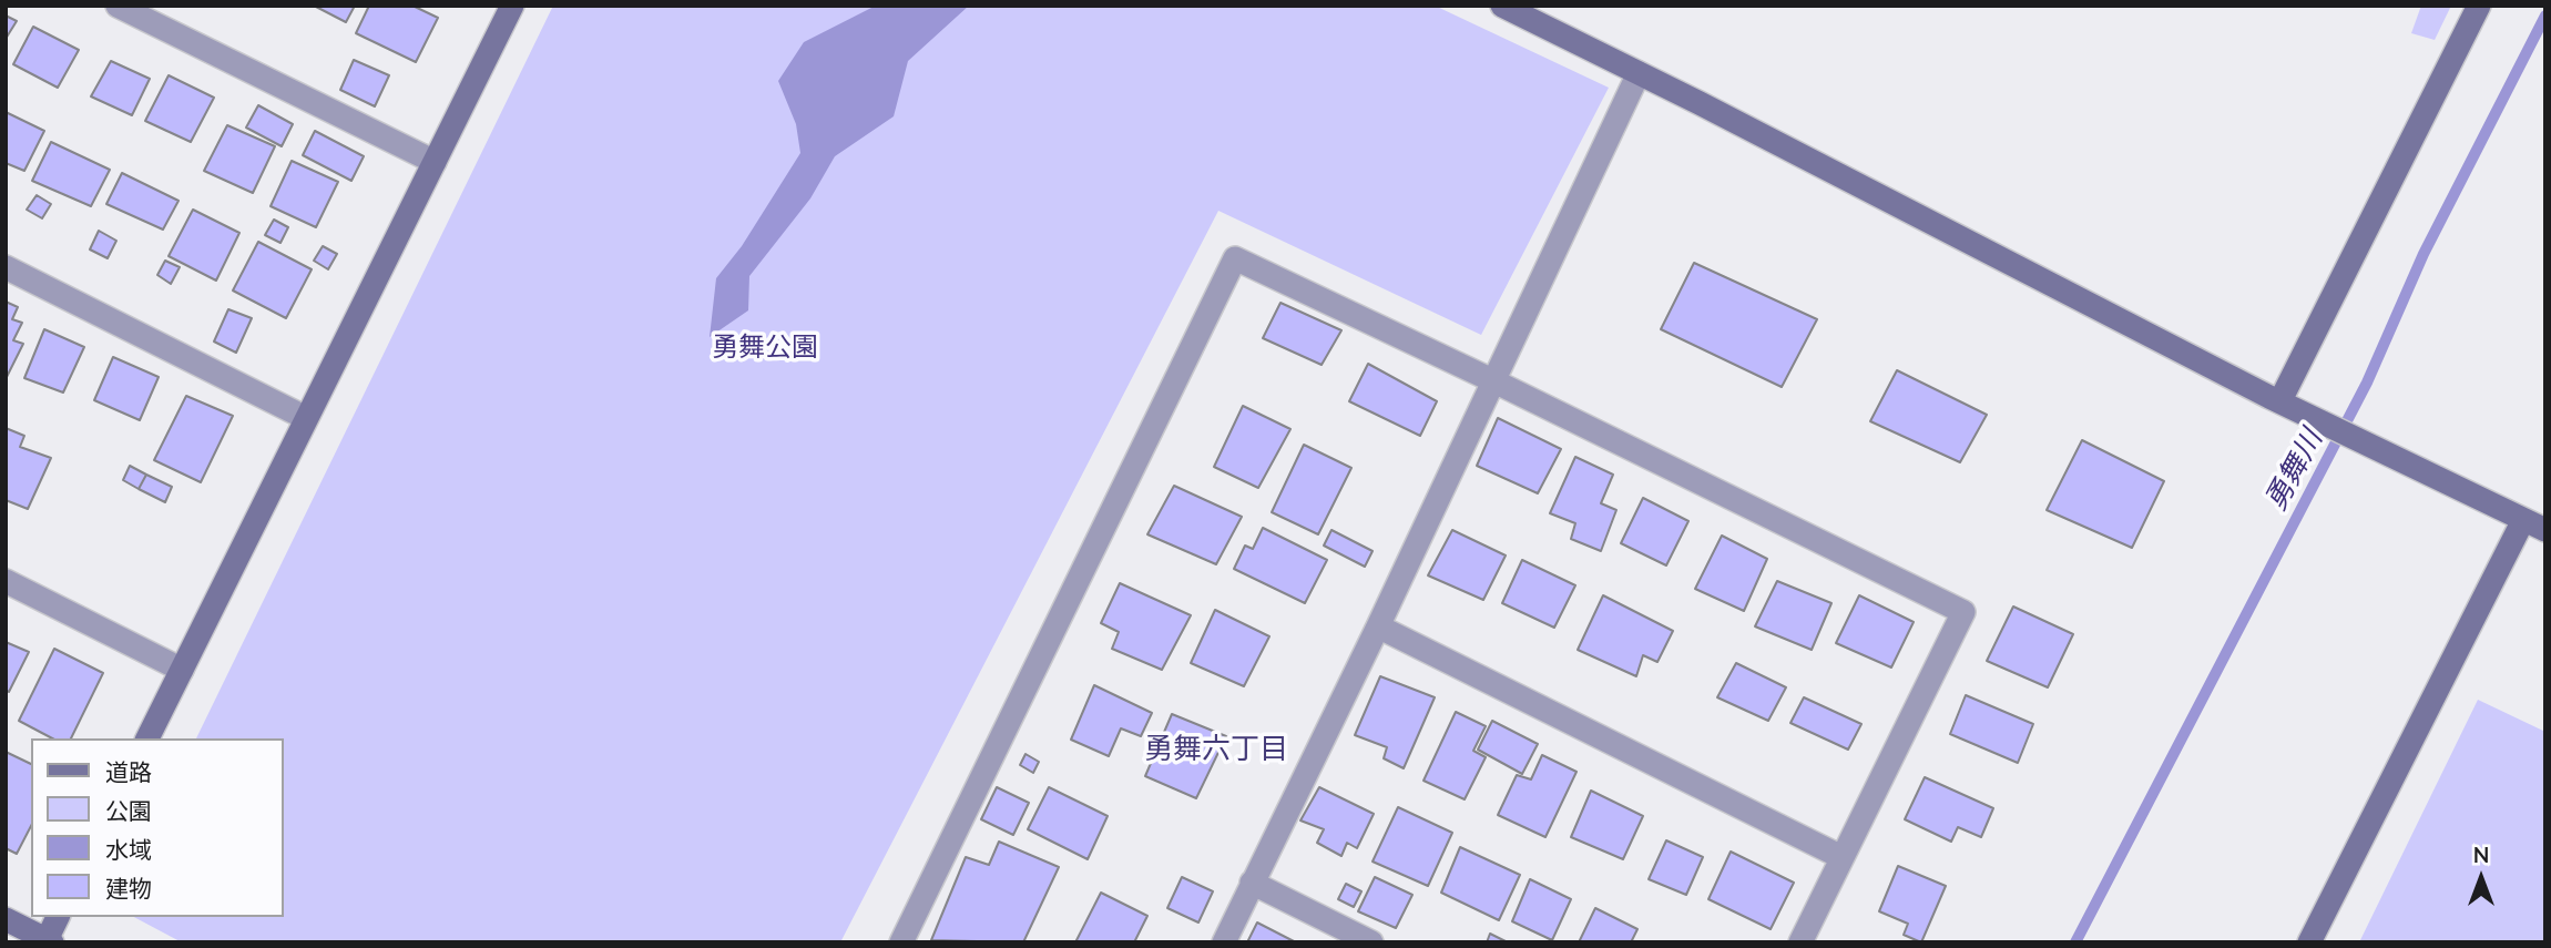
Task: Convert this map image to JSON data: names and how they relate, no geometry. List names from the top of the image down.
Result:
{
  "districts": ["勇舞六丁目"],
  "water": ["勇舞川"],
  "parks": ["勇舞公園"],
  "legend": [
    "道路",
    "公園",
    "水域",
    "建物"
  ],
  "north": "top"
}
